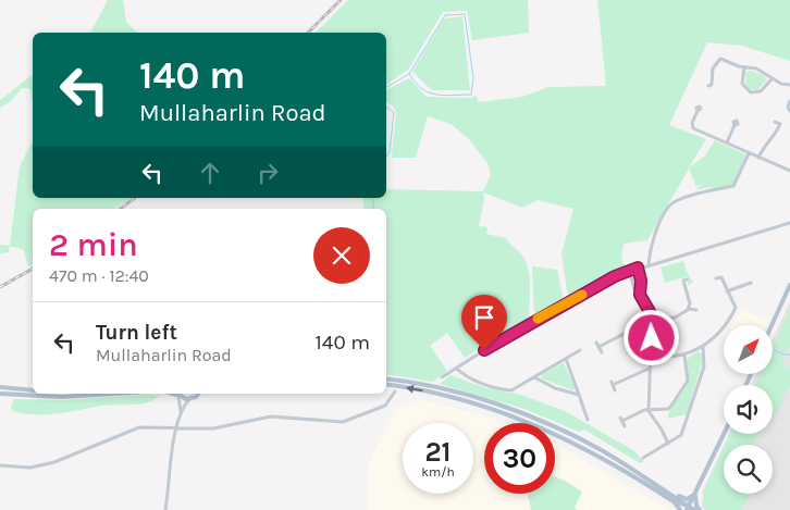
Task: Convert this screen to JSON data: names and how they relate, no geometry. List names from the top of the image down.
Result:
{
  "north": "top right",
  "page": {
    "turn": ["140 m", "Mullaharlin Road"],
    "heading": ["2 min", "470 m · 12:40"],
    "list": [
      {
        "name": "Turn left",
        "note": "Mullaharlin Road",
        "value": "140 m"
      }
    ],
    "speed": "21 km/h",
    "limit": "30"
  }
}
